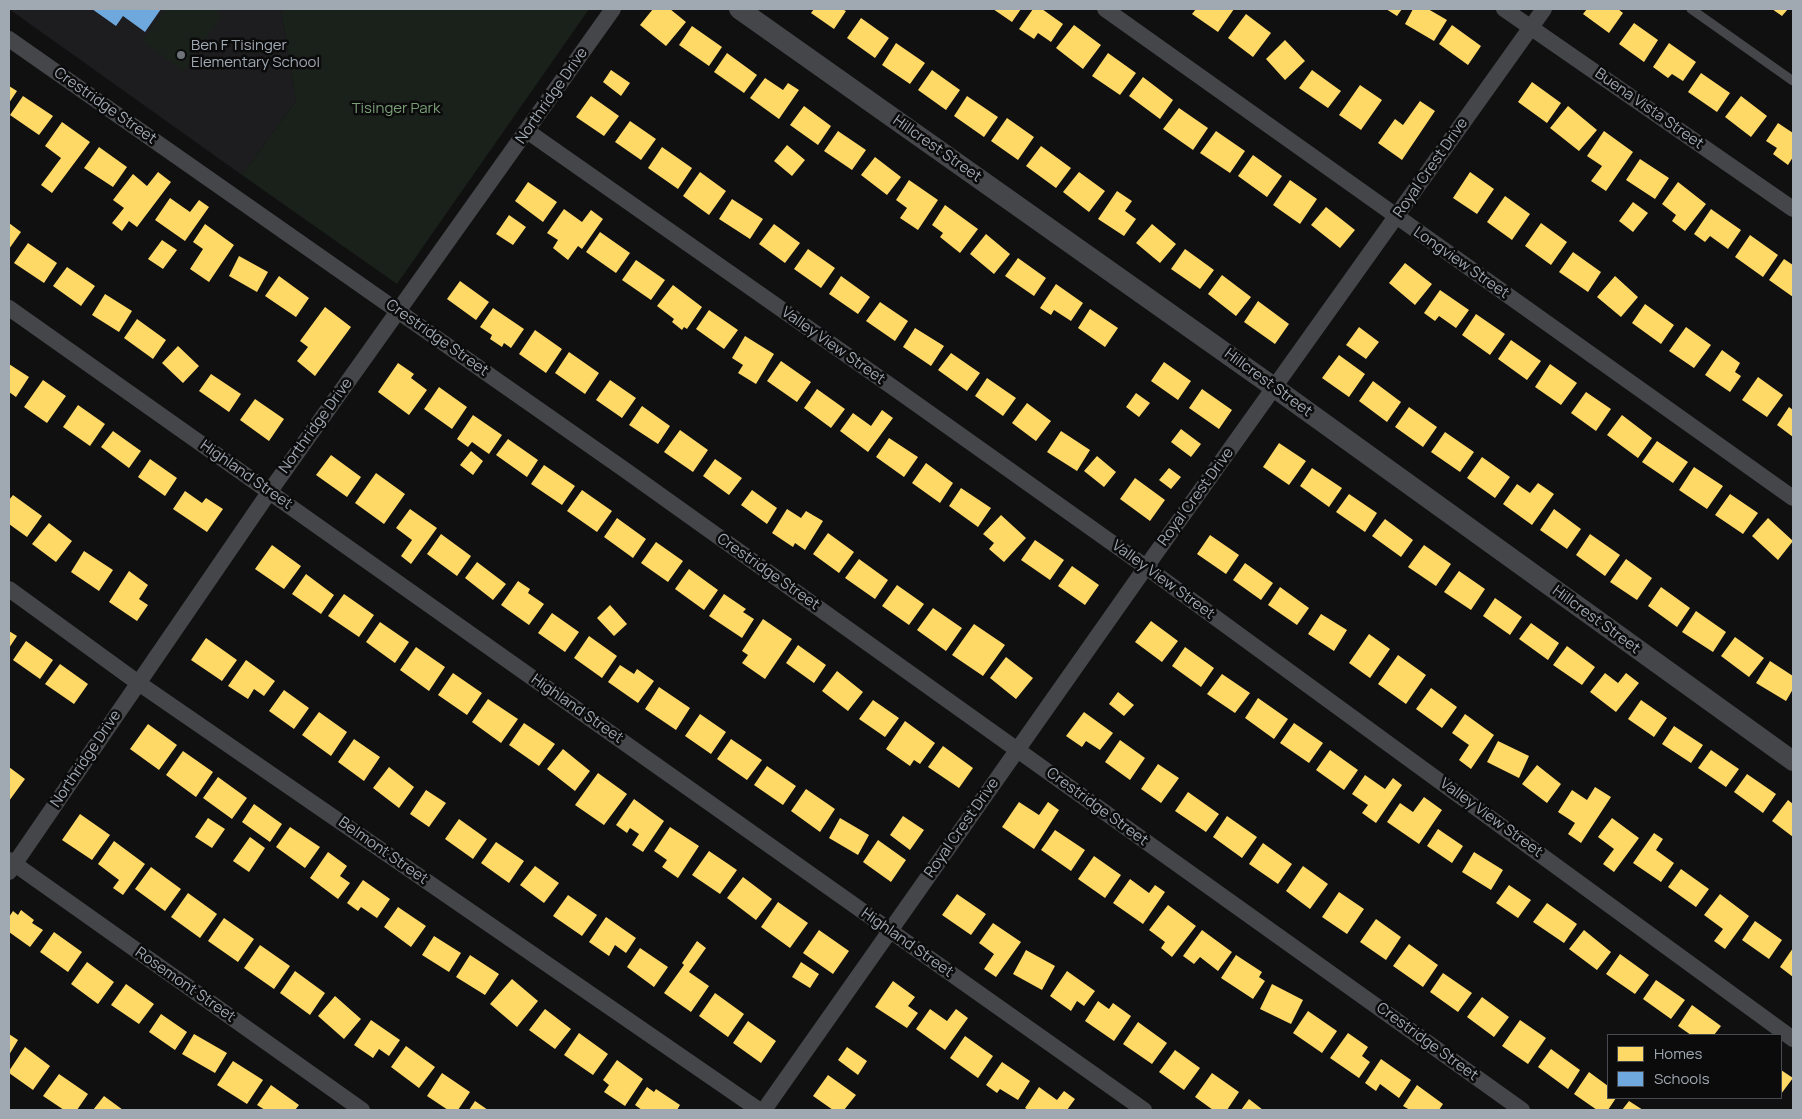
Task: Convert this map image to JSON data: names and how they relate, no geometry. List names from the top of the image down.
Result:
{
  "streets": {
    "street": [
      "Northridge Drive",
      "Crestridge Street",
      "Buena Vista Street",
      "Hillcrest Street",
      "Royal Crest Drive",
      "Longview Street",
      "Valley View Street",
      "Highland Street",
      "Belmont Street",
      "Rosemont Street"
    ]
  },
  "crossings": [
    ["Northridge Drive", "Crestridge Street"],
    ["Northridge Drive", "Valley View Street"],
    ["Northridge Drive", "Highland Street"],
    ["Northridge Drive", "Belmont Street"],
    ["Northridge Drive", "Rosemont Street"],
    ["Crestridge Street", "Royal Crest Drive"],
    ["Buena Vista Street", "Royal Crest Drive"],
    ["Hillcrest Street", "Royal Crest Drive"],
    ["Royal Crest Drive", "Longview Street"],
    ["Royal Crest Drive", "Valley View Street"],
    ["Royal Crest Drive", "Highland Street"]
  ],
  "parks": ["Tisinger Park"],
  "places": ["Ben F Tisinger Elementary School"],
  "legend": ["Homes", "Schools"]
}
